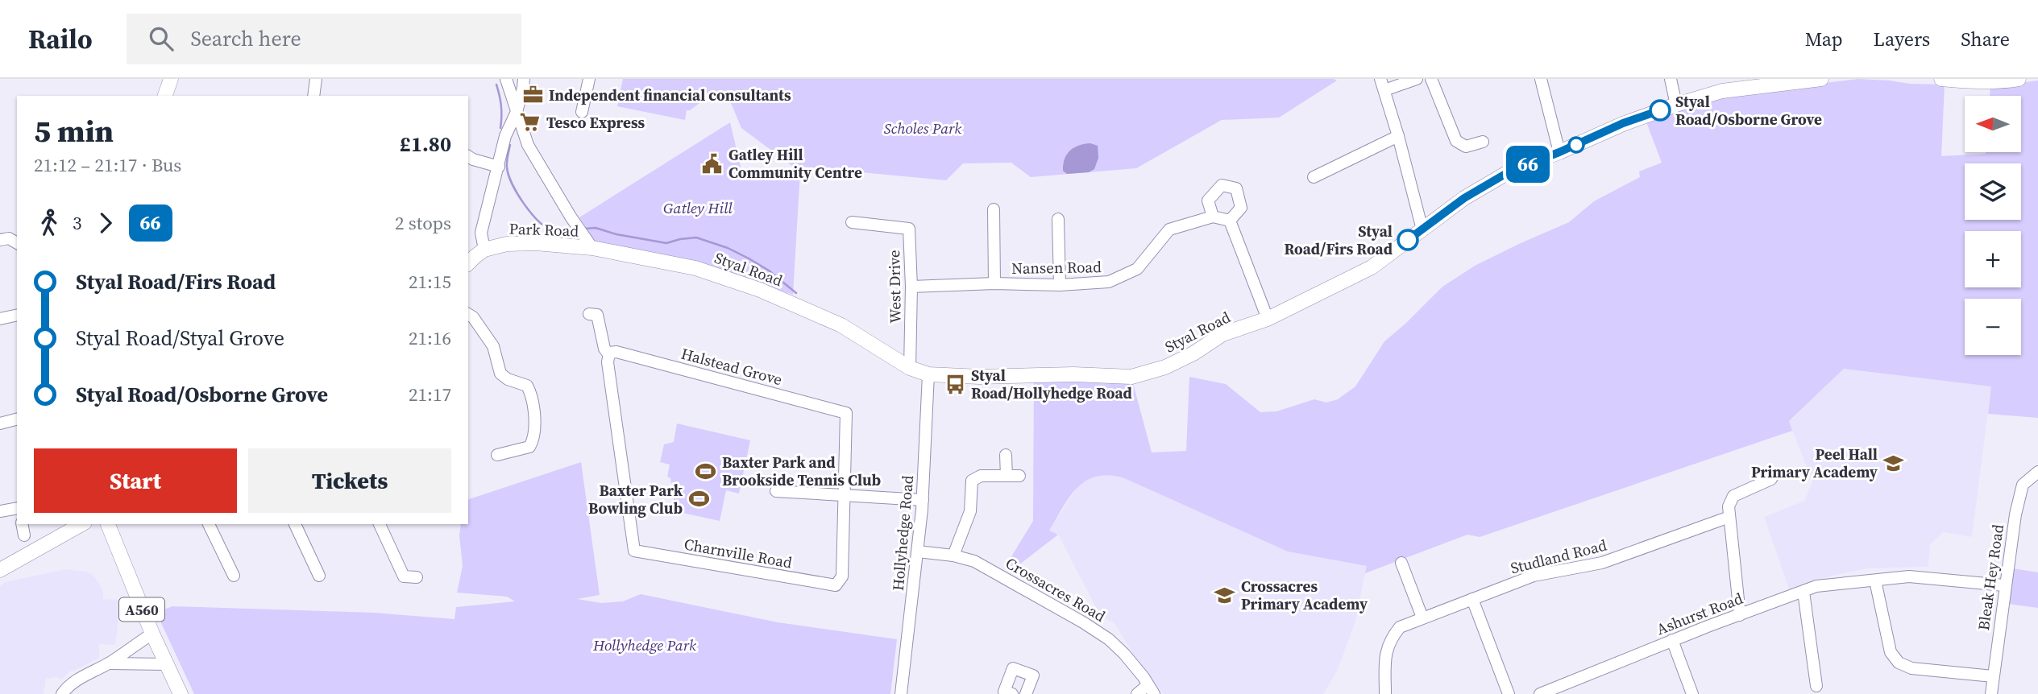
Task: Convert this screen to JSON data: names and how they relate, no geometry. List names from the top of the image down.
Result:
{
  "streets": {
    "main road": ["Park Road", "Styal Road", "A560"],
    "street": [
      "Nansen Road",
      "West Drive",
      "Halstead Grove",
      "Hollyhedge Road",
      "Charnville Road",
      "Studland Road",
      "Bleak Hey Road",
      "Crossacres Road",
      "Ashurst Road"
    ]
  },
  "crossings": [
    ["Park Road", "Styal Road"],
    ["Nansen Road", "West Drive"],
    ["Styal Road", "West Drive"],
    ["Styal Road", "Hollyhedge Road"],
    ["Halstead Grove", "Charnville Road"],
    ["Hollyhedge Road", "Crossacres Road"],
    ["Bleak Hey Road", "Ashurst Road"]
  ],
  "parks": ["Scholes Park", "Gatley Hill", "Hollyhedge Park"],
  "places": {
    "office": ["Independent financial consultants"],
    "other": ["Styal Road/Osborne Grove", "Styal Road/Firs Road"],
    "supermarket": ["Tesco Express"],
    "public building": ["Gatley Hill Community Centre"],
    "bus stop": ["Styal Road/Hollyhedge Road"],
    "school or university": ["Peel Hall Primary Academy", "Crossacres Primary Academy"],
    "sports": ["Baxter Park and Brookside Tennis Club", "Baxter Park Bowling Club"]
  },
  "lines": ["bus line 66"],
  "north": "left",
  "page": {
    "header": "Railo",
    "search": "Search here",
    "nav": ["Map", "Layers", "Share"],
    "on_map": "66",
    "map_buttons": ["+", "−"],
    "heading": ["5 min", "21:12 – 21:17 · Bus", "£1.80"],
    "legs": ["3", "66", "2 stops"],
    "list": [
      {
        "name": "Styal Road/Firs Road",
        "value": "21:15"
      },
      {
        "name": "Styal Road/Styal Grove",
        "value": "21:16"
      },
      {
        "name": "Styal Road/Osborne Grove",
        "value": "21:17"
      }
    ],
    "buttons": ["Start", "Tickets"]
  }
}
